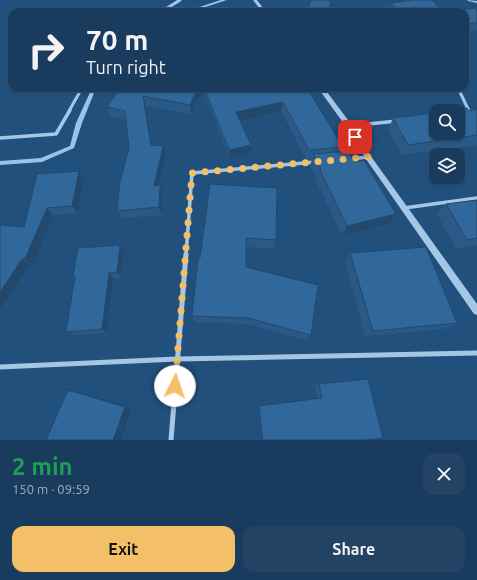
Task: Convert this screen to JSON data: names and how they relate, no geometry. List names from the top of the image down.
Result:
{
  "page": {
    "turn": ["70 m", "Turn right"],
    "heading": ["2 min", "150 m · 09:59"],
    "buttons": ["Exit", "Share"]
  }
}
